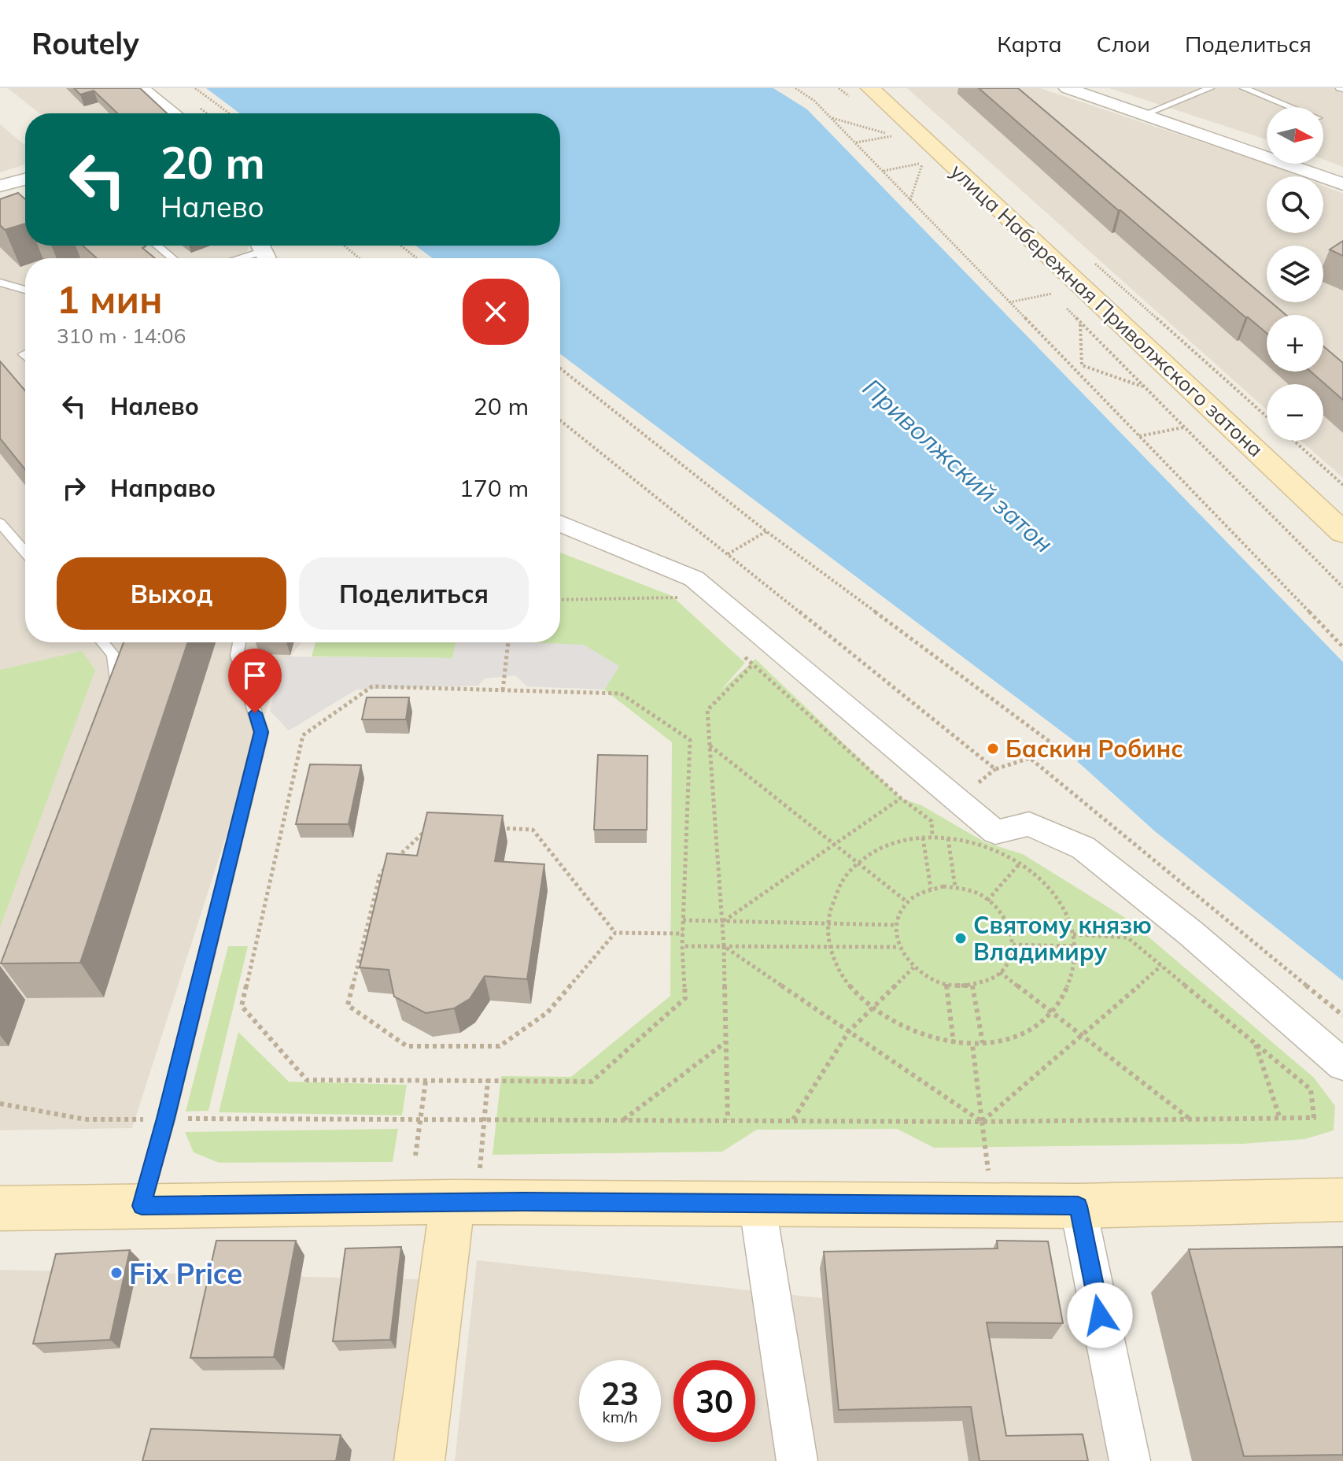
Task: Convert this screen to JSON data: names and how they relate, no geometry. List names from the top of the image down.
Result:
{
  "streets": {
    "main road": ["улица Набережная Приволжского затона"]
  },
  "water": ["Приволжский затон"],
  "places": ["Баскин Робинс", "Святому князю Владимиру", "Fix Price"],
  "north": "right",
  "page": {
    "header": "Routely",
    "nav": ["Карта", "Слои", "Поделиться"],
    "map_buttons": ["+", "−"],
    "turn": ["20 m", "Налево"],
    "heading": ["1 мин", "310 m · 14:06"],
    "list": [
      {
        "name": "Налево",
        "value": "20 m"
      },
      {
        "name": "Направо",
        "value": "170 m"
      }
    ],
    "buttons": ["Выход", "Поделиться"],
    "speed": "23 km/h",
    "limit": "30"
  }
}
